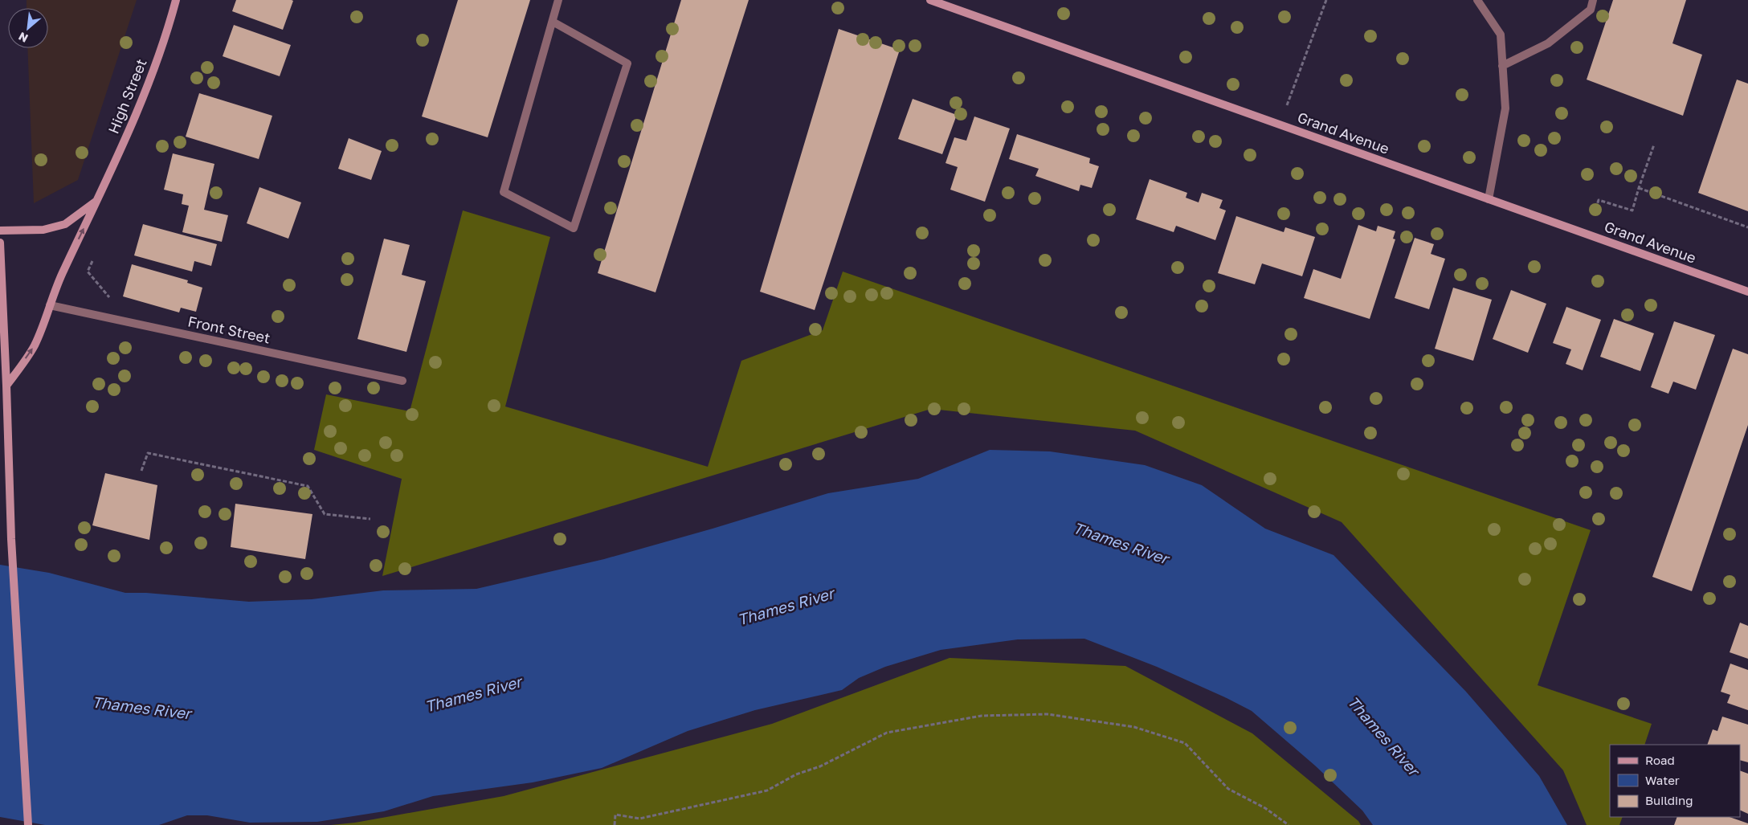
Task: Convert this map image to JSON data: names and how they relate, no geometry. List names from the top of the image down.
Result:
{
  "streets": {
    "street": ["High Street", "Grand Avenue", "Front Street"]
  },
  "crossings": [
    ["High Street", "Front Street"]
  ],
  "one_way": ["High Street"],
  "water": ["Thames River"],
  "legend": ["Road", "Water", "Building"],
  "north": "bottom left"
}
